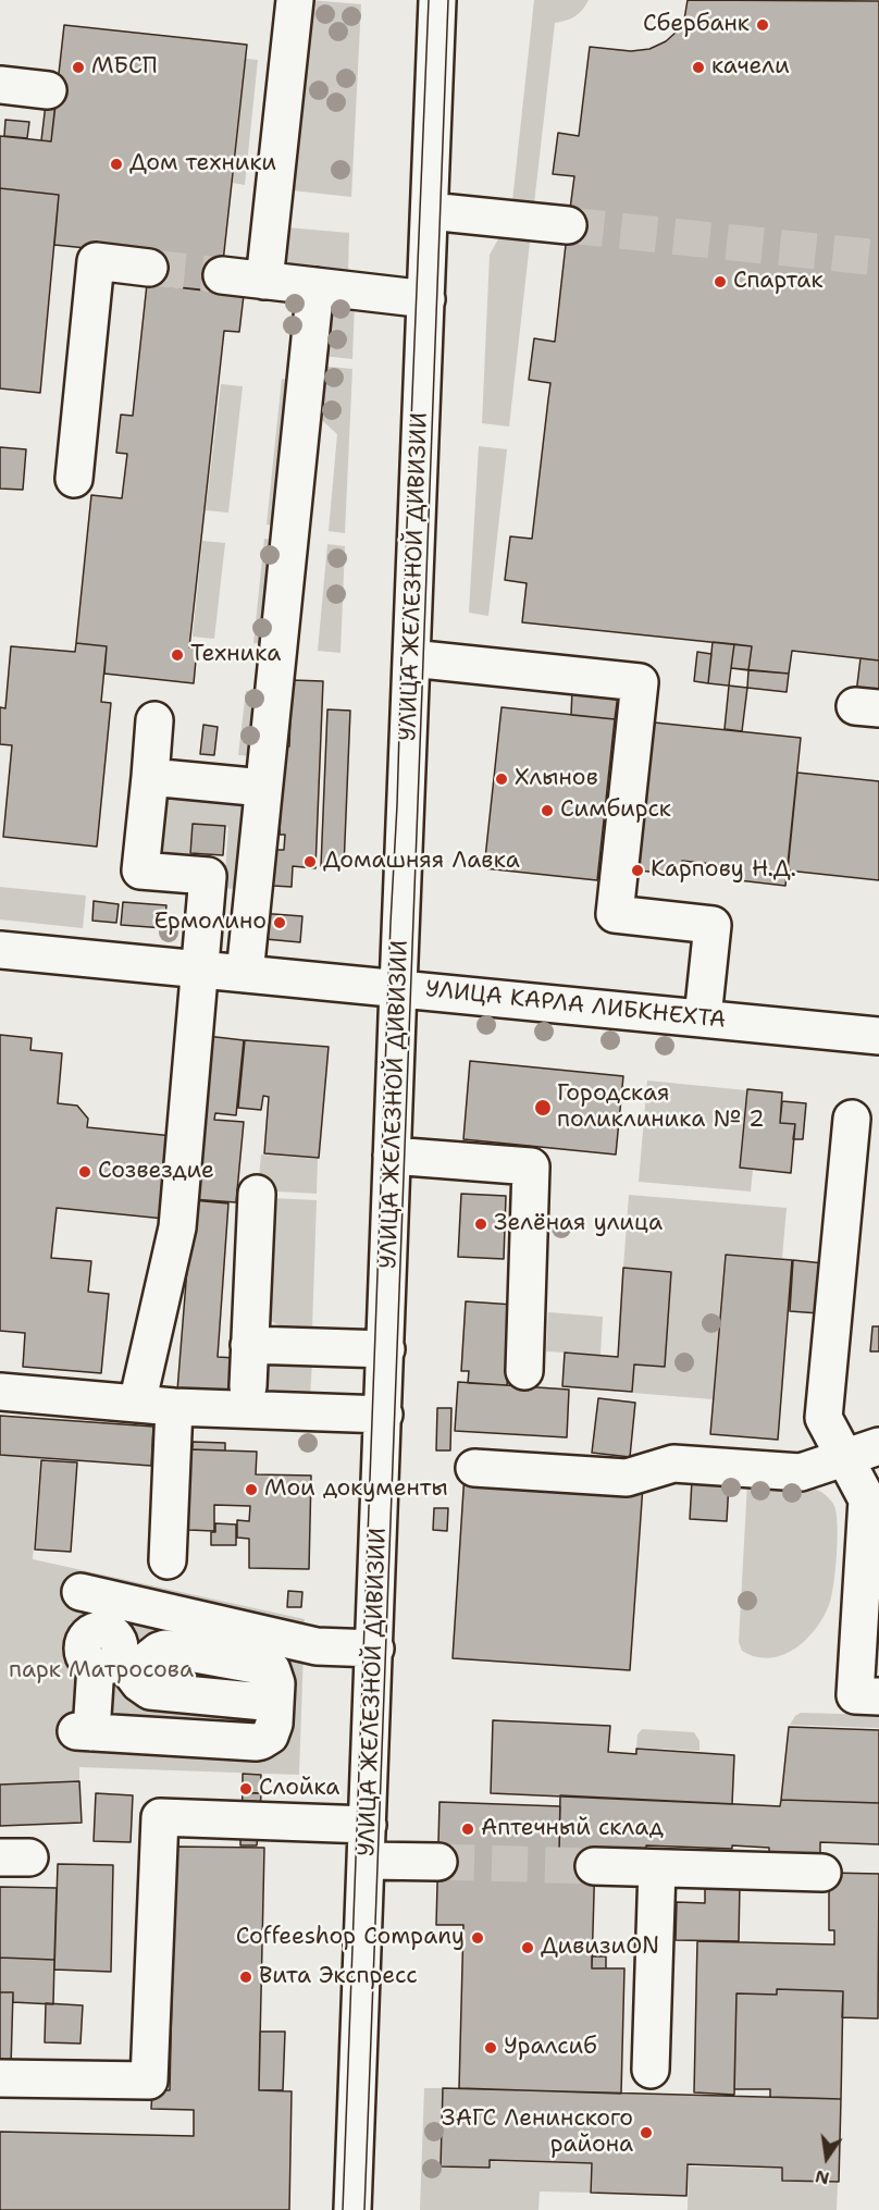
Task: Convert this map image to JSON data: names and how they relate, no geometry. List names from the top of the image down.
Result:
{
  "streets": {
    "street": ["УЛИЦА ЖЕЛЕЗНОЙ ДИВИЗИИ", "УЛИЦА КАРЛА ЛИБКНЕХТА"]
  },
  "crossings": [
    ["УЛИЦА ЖЕЛЕЗНОЙ ДИВИЗИИ", "УЛИЦА КАРЛА ЛИБКНЕХТА"]
  ],
  "parks": ["парк Матросова"],
  "places": [
    "Сбербанк",
    "МБСП",
    "качели",
    "Дом техники",
    "Спартак",
    "Техника",
    "Хлынов",
    "Симбирск",
    "Домашняя Лавка",
    "Карпову Н.Д.",
    "Ермолино",
    "Городская поликлиника № 2",
    "Созвездие",
    "Зелёная улица",
    "Мои документы",
    "Слойка",
    "Аптечный склад",
    "Coffeeshop Company",
    "ДивизиON",
    "Вита Экспресс",
    "Уралсиб",
    "ЗАГС Ленинского района"
  ],
  "north": "bottom"
}
